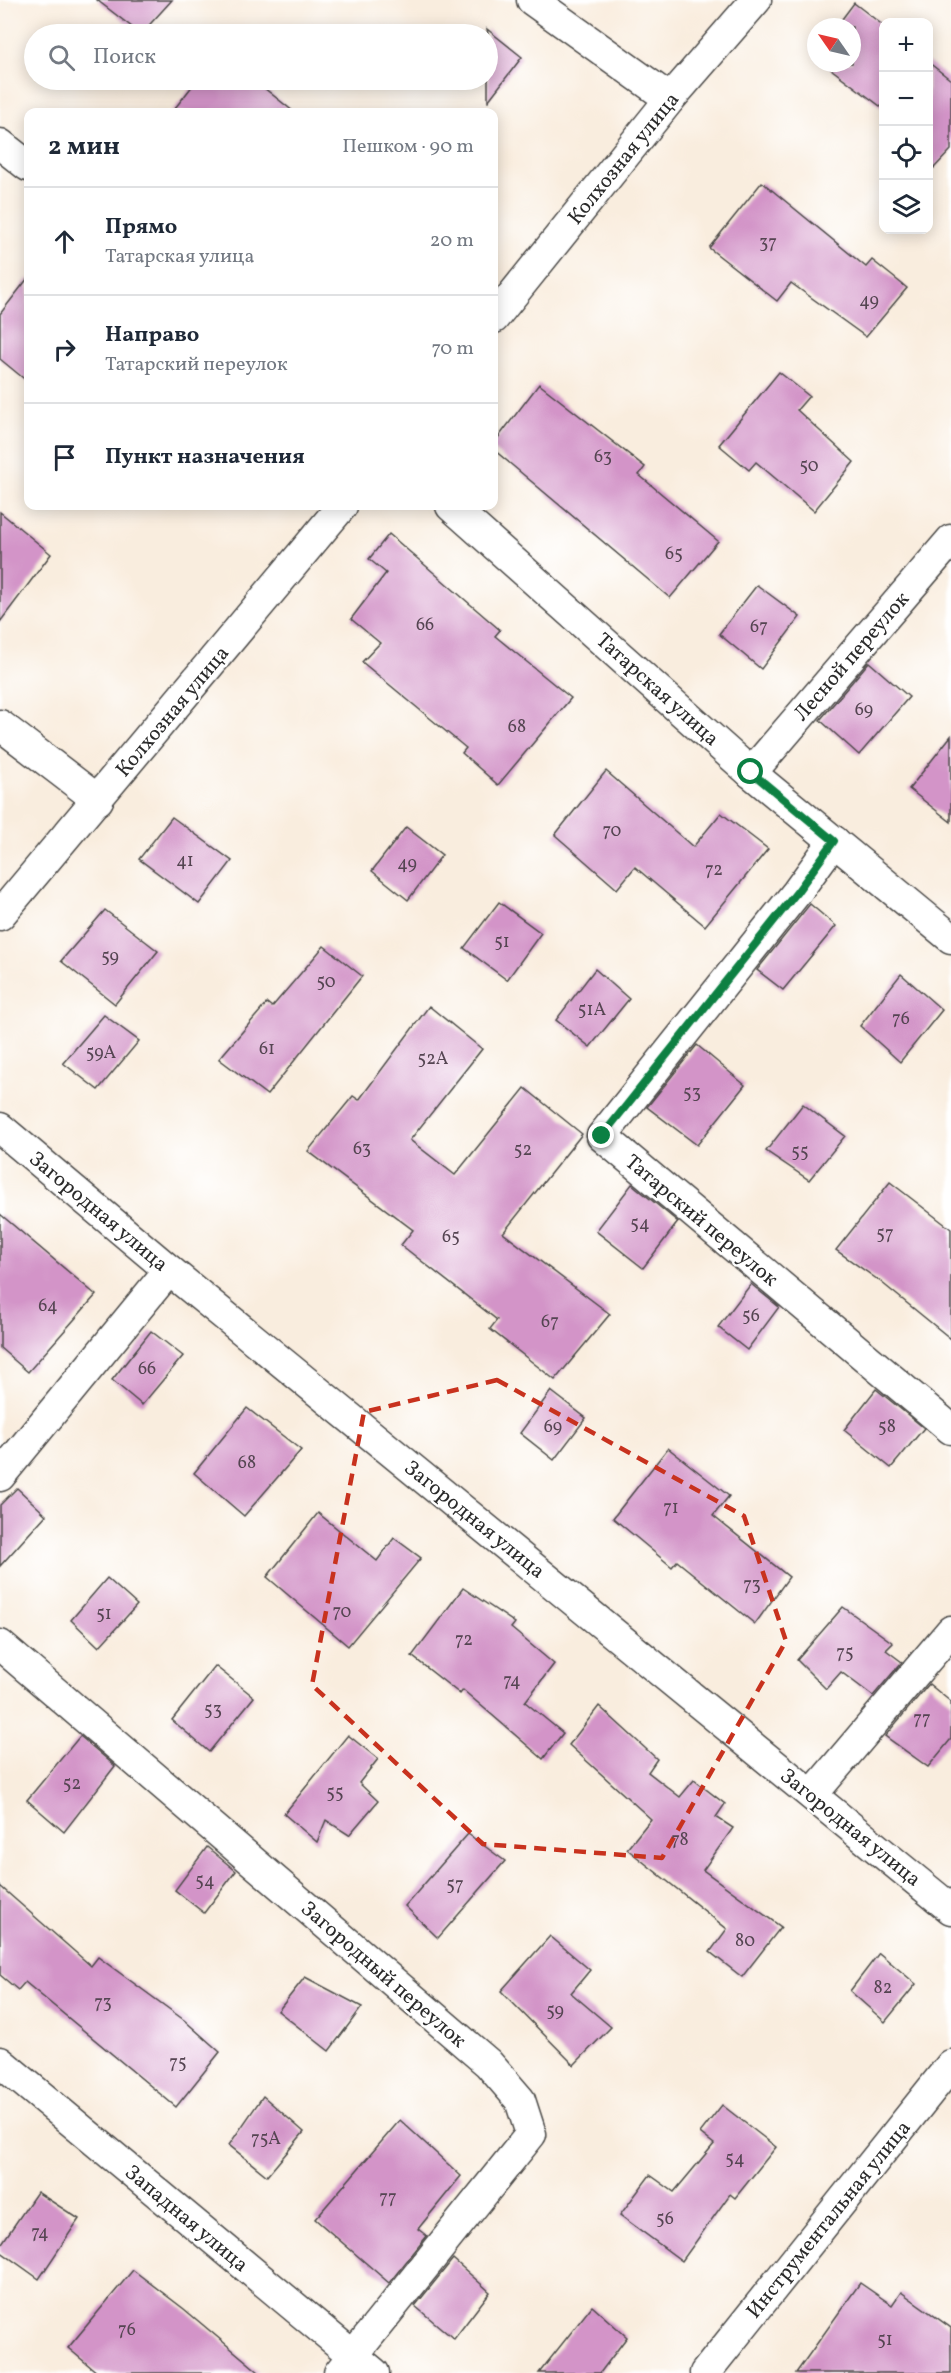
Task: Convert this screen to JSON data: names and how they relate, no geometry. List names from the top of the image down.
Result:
{
  "streets": {
    "street": [
      "Колхозная улица",
      "Лесной переулок",
      "Татарская улица",
      "Загородная улица",
      "Татарский переулок",
      "Загородный переулок",
      "Западная улица",
      "Инструментальная улица"
    ]
  },
  "crossings": [
    ["Лесной переулок", "Татарская улица"],
    ["Татарская улица", "Татарский переулок"],
    ["Загородный переулок", "Западная улица"]
  ],
  "house_numbers": [
    "37",
    "49",
    "63",
    "50",
    "65",
    "66",
    "67",
    "69",
    "68",
    "70",
    "41",
    "49",
    "72",
    "51",
    "59",
    "50",
    "51А",
    "76",
    "61",
    "59А",
    "52А",
    "53",
    "63",
    "52",
    "55",
    "54",
    "57",
    "65",
    "64",
    "56",
    "67",
    "66",
    "69",
    "58",
    "68",
    "71",
    "73",
    "70",
    "51",
    "72",
    "75",
    "74",
    "53",
    "77",
    "52",
    "55",
    "78",
    "54",
    "57",
    "80",
    "82",
    "73",
    "59",
    "75",
    "75А",
    "54",
    "77",
    "56",
    "74",
    "76",
    "51"
  ],
  "north": "top left",
  "page": {
    "map_buttons": ["+", "−"],
    "search": "Поиск",
    "heading": ["2 мин", "Пешком · 90 m"],
    "list": [
      ["Прямо", "Татарская улица", "20 m"],
      ["Направо", "Татарский переулок", "70 m"],
      "Пункт назначения"
    ]
  }
}
